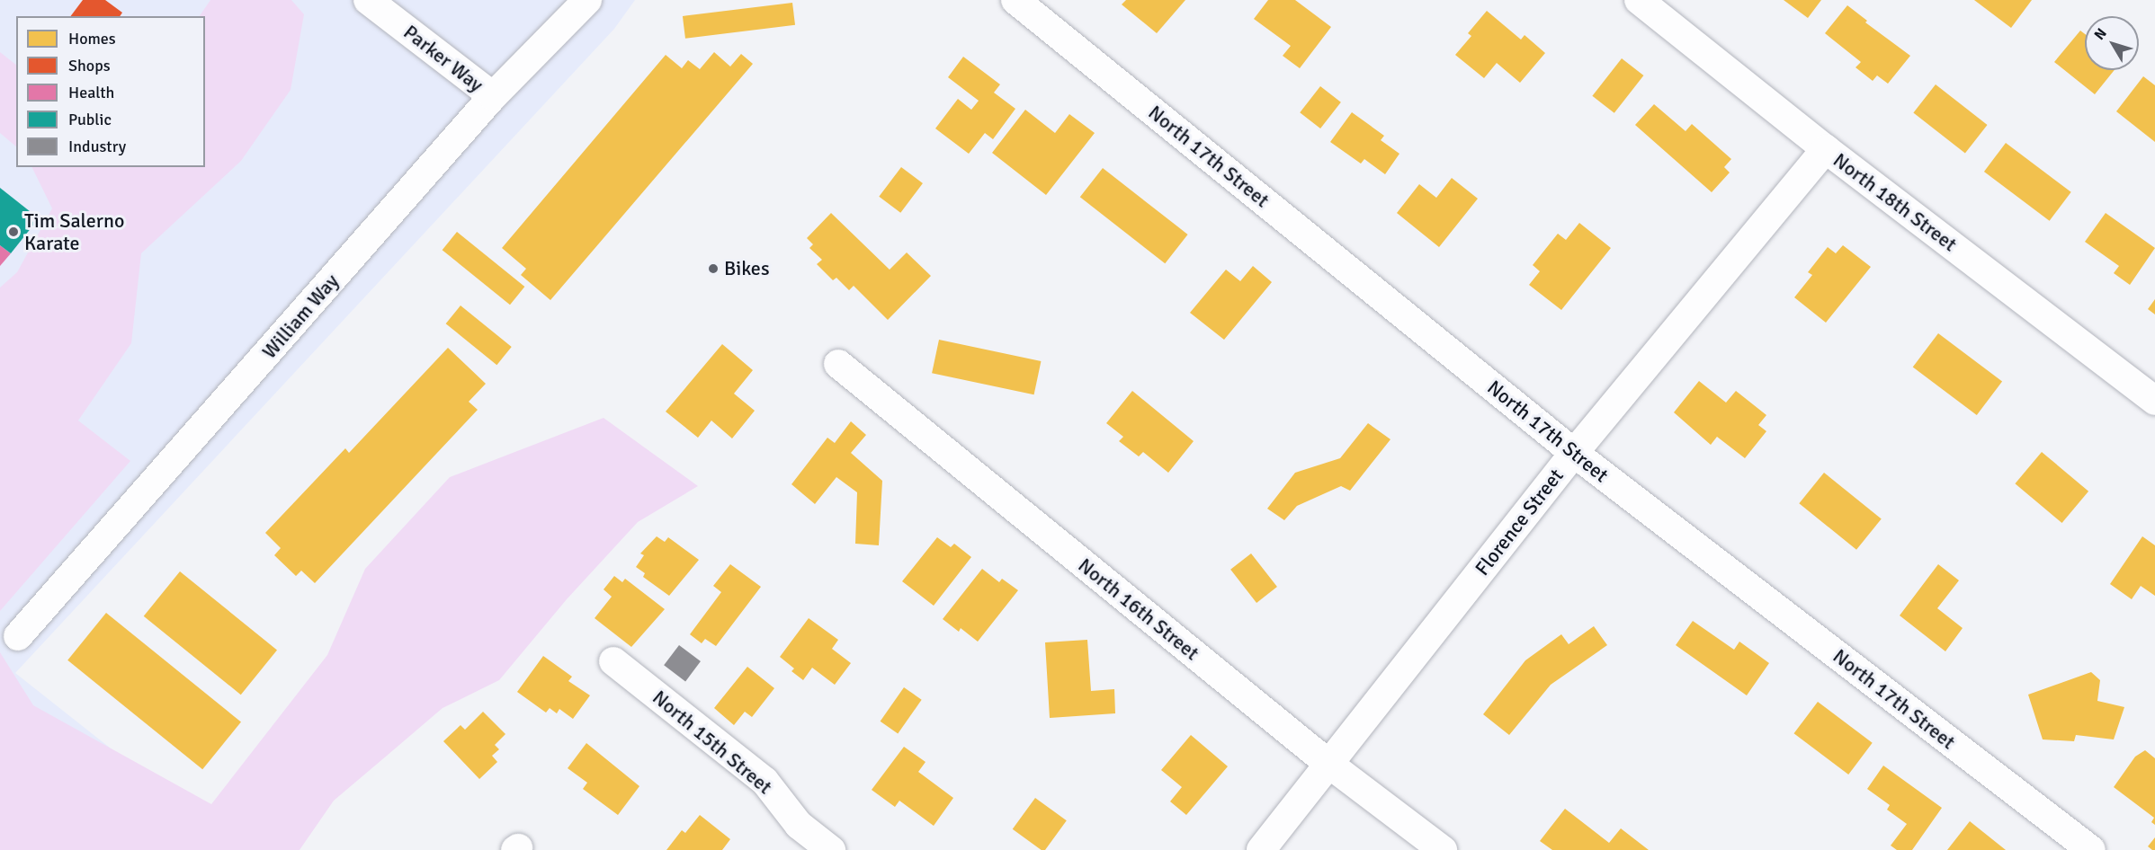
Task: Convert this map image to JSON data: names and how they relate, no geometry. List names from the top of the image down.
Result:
{
  "streets": {
    "street": [
      "Parker Way",
      "North 17th Street",
      "North 18th Street",
      "William Way",
      "Florence Street",
      "North 16th Street",
      "North 15th Street"
    ]
  },
  "crossings": [
    ["Parker Way", "William Way"],
    ["North 17th Street", "Florence Street"],
    ["North 18th Street", "Florence Street"],
    ["Florence Street", "North 16th Street"]
  ],
  "places": ["Tim Salerno Karate", "Bikes"],
  "legend": [
    "Homes",
    "Shops",
    "Health",
    "Public",
    "Industry"
  ],
  "north": "top left"
}
